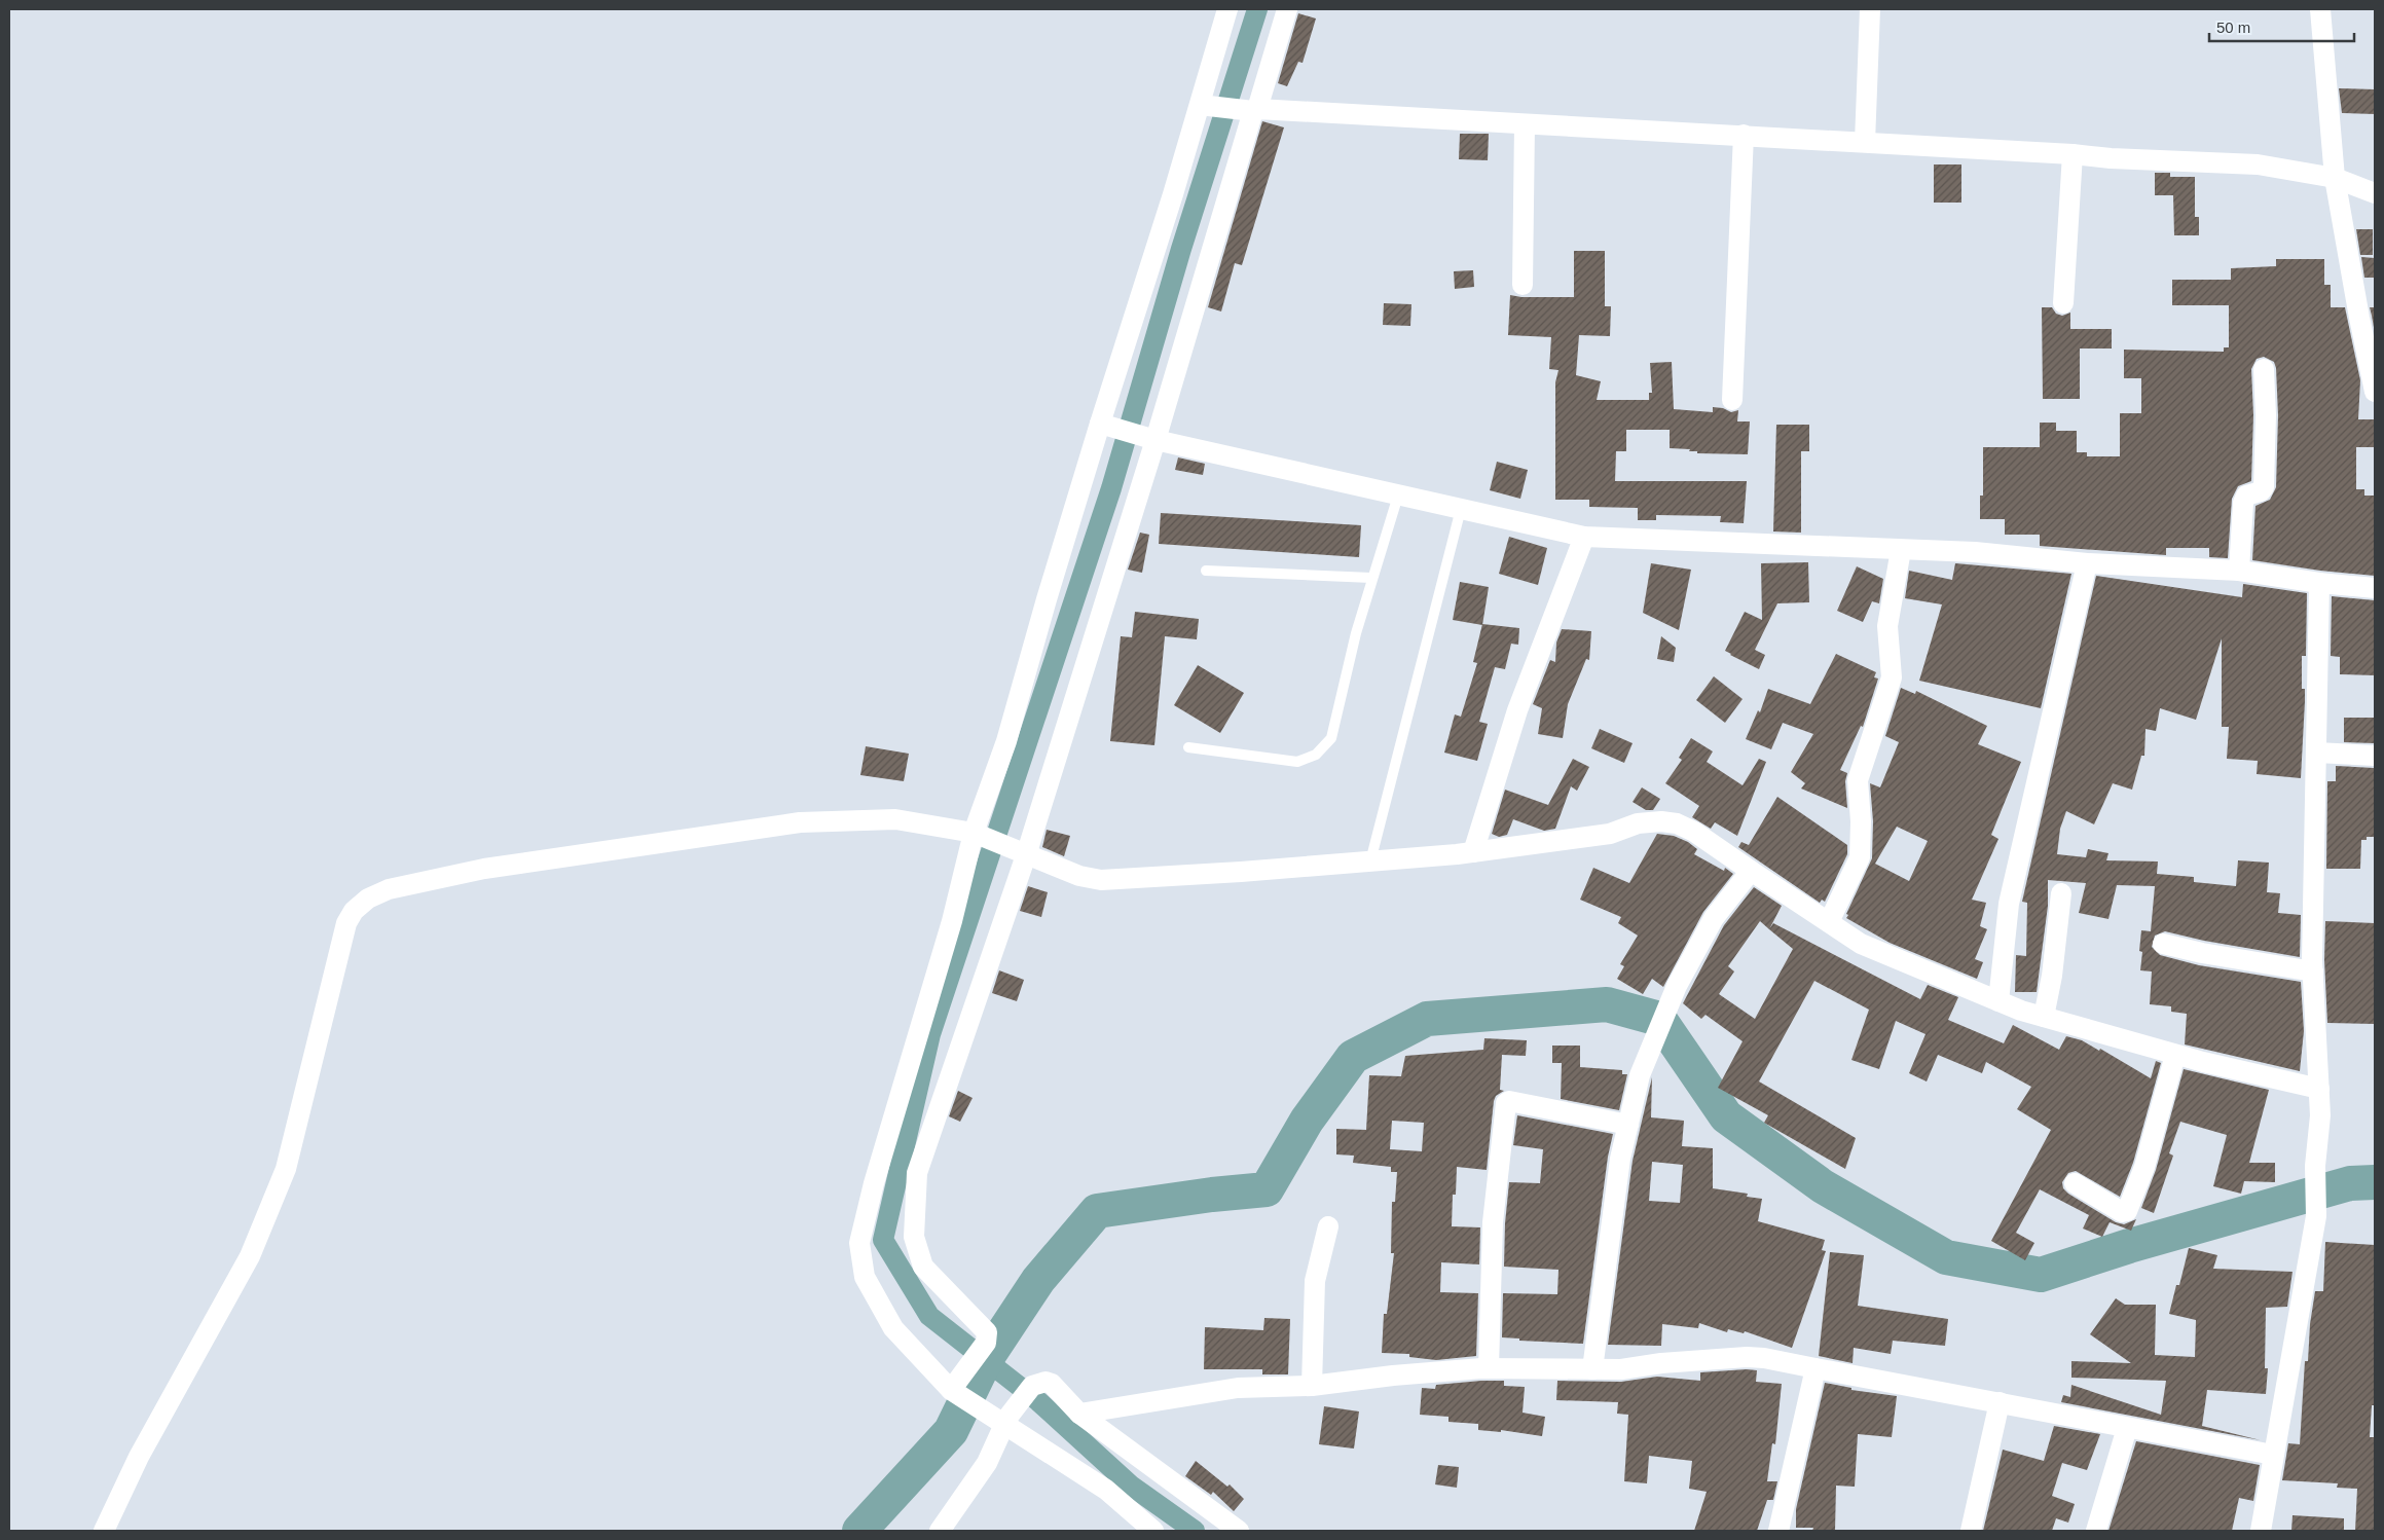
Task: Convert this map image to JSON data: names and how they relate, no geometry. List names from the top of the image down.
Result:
{
  "scale_bar": "50 m"
}
